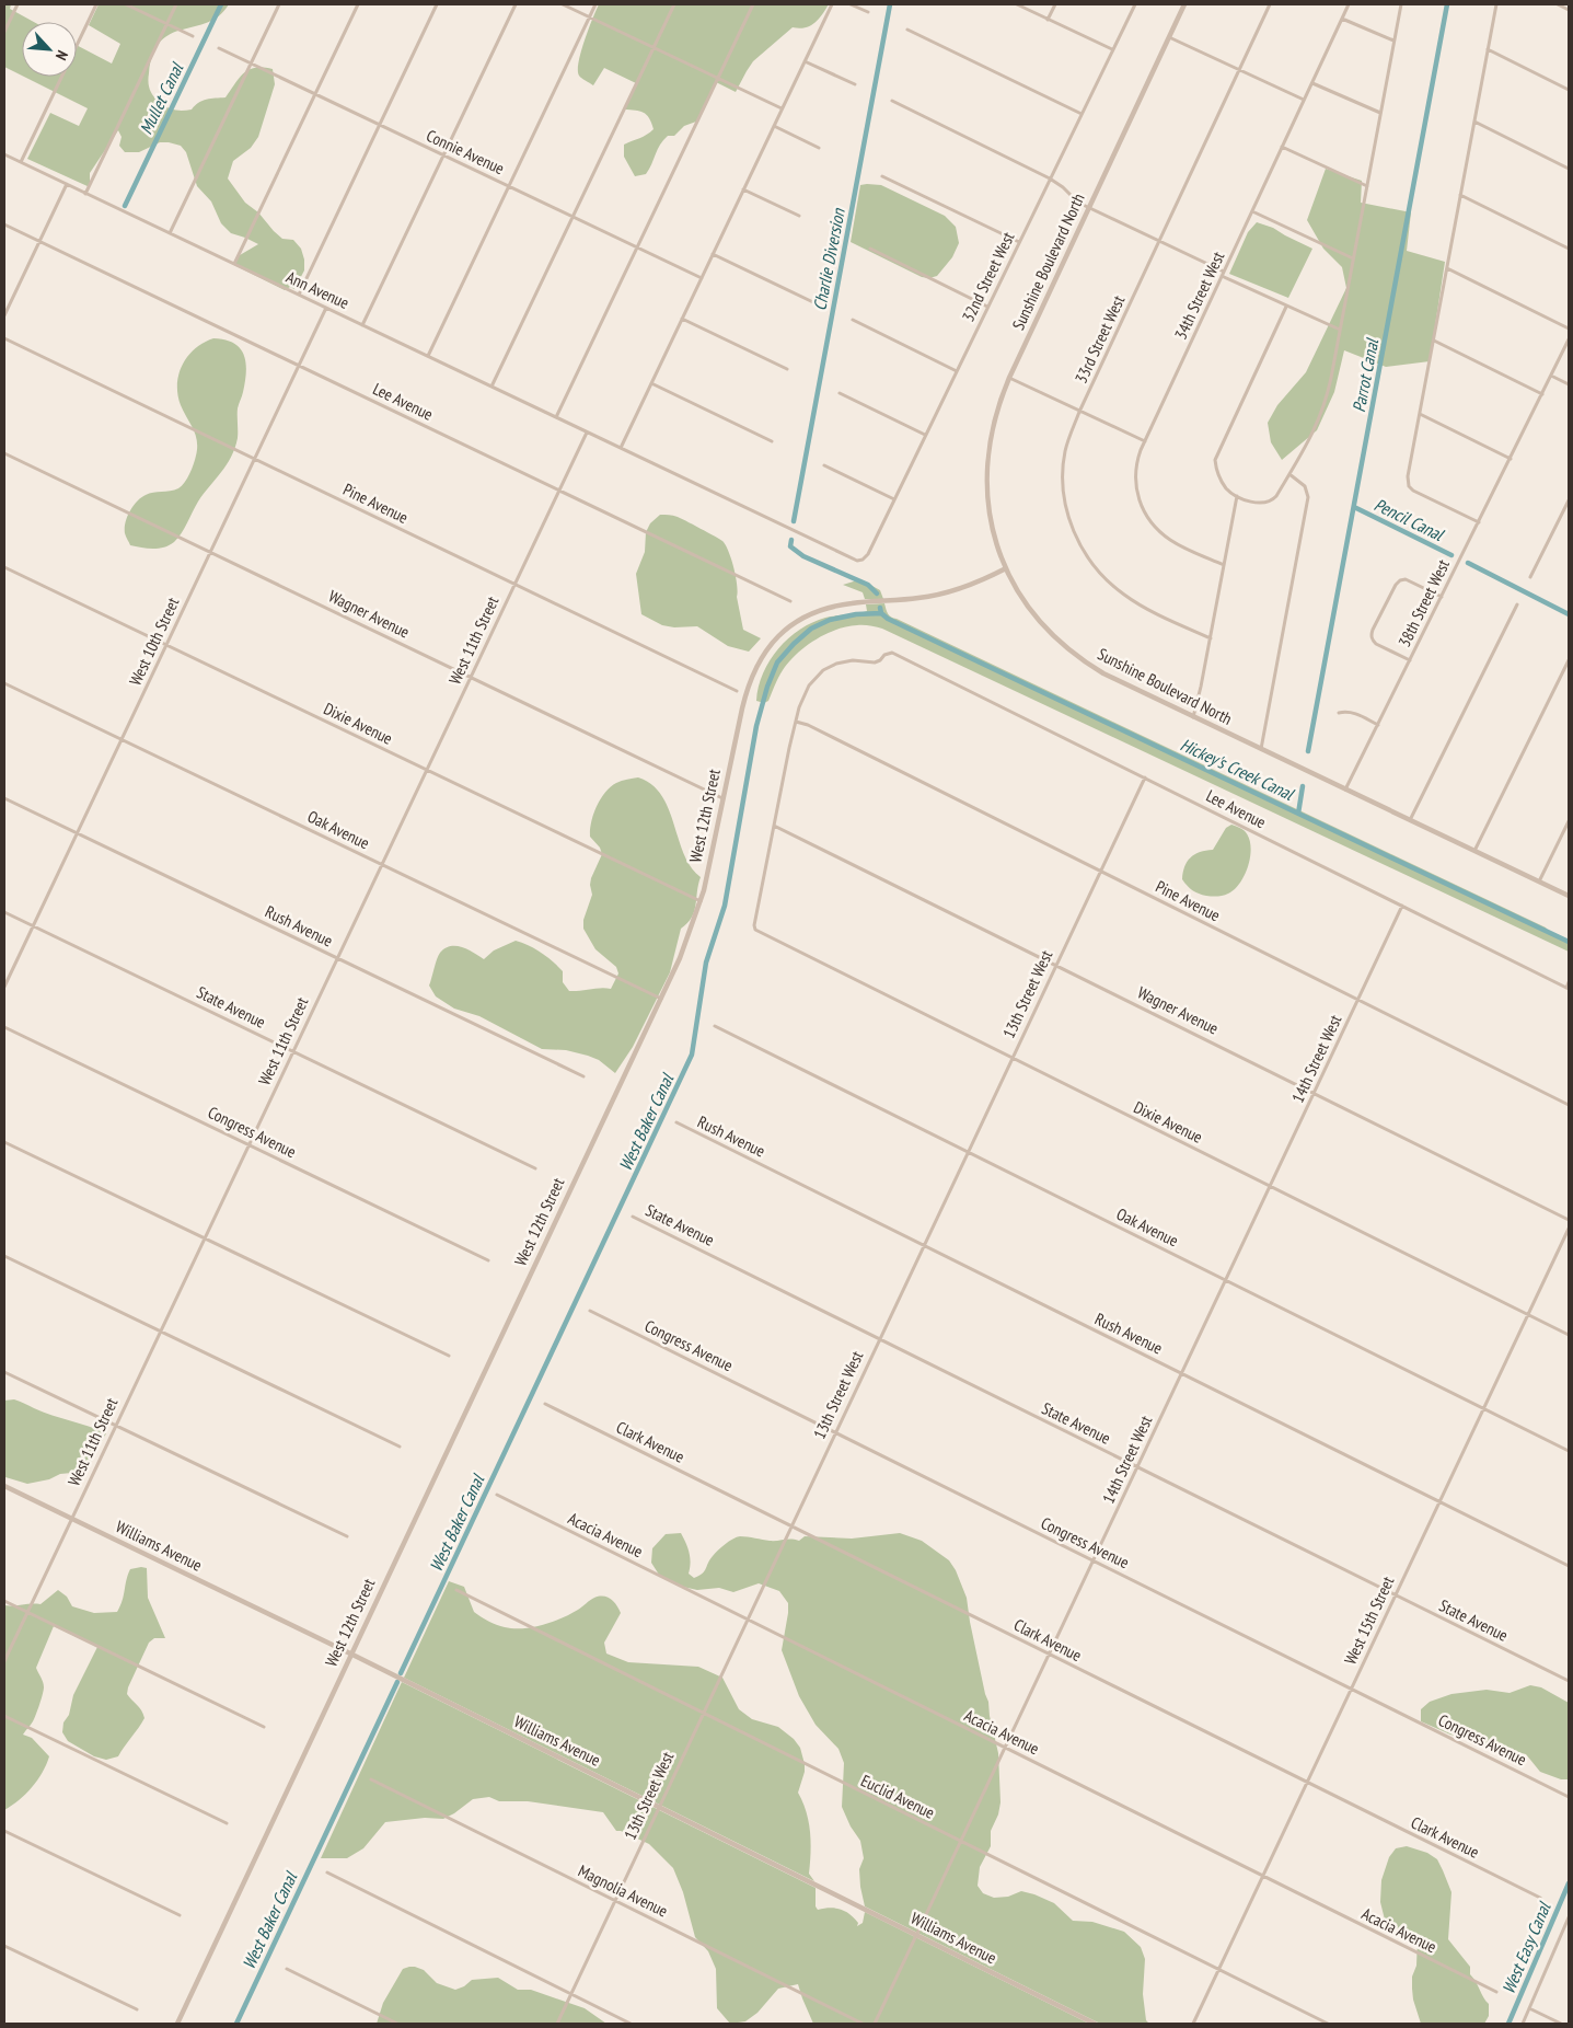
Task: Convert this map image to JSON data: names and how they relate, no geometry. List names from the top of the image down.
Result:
{
  "streets": {
    "street": [
      "Connie Avenue",
      "Sunshine Boulevard North",
      "32nd Street West",
      "Ann Avenue",
      "34th Street West",
      "33rd Street West",
      "Lee Avenue",
      "Pine Avenue",
      "38th Street West",
      "Wagner Avenue",
      "West 11th Street",
      "West 10th Street",
      "Dixie Avenue",
      "West 12th Street",
      "Oak Avenue",
      "Rush Avenue",
      "13th Street West",
      "State Avenue",
      "14th Street West",
      "Congress Avenue",
      "Clark Avenue",
      "Acacia Avenue",
      "Williams Avenue",
      "West 15th Street",
      "Euclid Avenue",
      "Magnolia Avenue"
    ]
  },
  "crossings": [
    ["Sunshine Boulevard North", "38th Street West"],
    ["Sunshine Boulevard North", "West 12th Street"],
    ["32nd Street West", "Ann Avenue"],
    ["Ann Avenue", "West 11th Street"],
    ["Ann Avenue", "West 10th Street"],
    ["Lee Avenue", "Pine Avenue"],
    ["Lee Avenue", "West 11th Street"],
    ["Lee Avenue", "West 10th Street"],
    ["Lee Avenue", "13th Street West"],
    ["Lee Avenue", "14th Street West"],
    ["Pine Avenue", "West 11th Street"],
    ["Pine Avenue", "West 10th Street"],
    ["Pine Avenue", "13th Street West"],
    ["Pine Avenue", "14th Street West"],
    ["Wagner Avenue", "West 11th Street"],
    ["Wagner Avenue", "West 10th Street"],
    ["Wagner Avenue", "Dixie Avenue"],
    ["Wagner Avenue", "West 12th Street"],
    ["Wagner Avenue", "13th Street West"],
    ["Wagner Avenue", "14th Street West"],
    ["West 11th Street", "Dixie Avenue"],
    ["West 11th Street", "Oak Avenue"],
    ["West 11th Street", "Rush Avenue"],
    ["West 11th Street", "State Avenue"],
    ["West 11th Street", "Congress Avenue"],
    ["West 11th Street", "Williams Avenue"],
    ["West 10th Street", "Dixie Avenue"],
    ["West 10th Street", "Oak Avenue"],
    ["West 10th Street", "Rush Avenue"],
    ["West 10th Street", "State Avenue"],
    ["Dixie Avenue", "West 12th Street"],
    ["Dixie Avenue", "13th Street West"],
    ["Dixie Avenue", "14th Street West"],
    ["Dixie Avenue", "West 15th Street"],
    ["West 12th Street", "Oak Avenue"],
    ["West 12th Street", "Williams Avenue"],
    ["Oak Avenue", "13th Street West"],
    ["Oak Avenue", "14th Street West"],
    ["Oak Avenue", "West 15th Street"],
    ["Rush Avenue", "13th Street West"],
    ["Rush Avenue", "14th Street West"],
    ["Rush Avenue", "West 15th Street"],
    ["13th Street West", "State Avenue"],
    ["13th Street West", "Congress Avenue"],
    ["13th Street West", "Clark Avenue"],
    ["13th Street West", "Acacia Avenue"],
    ["13th Street West", "Williams Avenue"],
    ["13th Street West", "Euclid Avenue"],
    ["13th Street West", "Magnolia Avenue"],
    ["State Avenue", "14th Street West"],
    ["State Avenue", "West 15th Street"],
    ["14th Street West", "Congress Avenue"],
    ["14th Street West", "Clark Avenue"],
    ["14th Street West", "Acacia Avenue"],
    ["14th Street West", "Williams Avenue"],
    ["14th Street West", "Euclid Avenue"],
    ["Congress Avenue", "West 15th Street"],
    ["Clark Avenue", "West 15th Street"],
    ["Acacia Avenue", "West 15th Street"],
    ["West 15th Street", "Euclid Avenue"]
  ],
  "water": [
    "Mullet Canal",
    "Charlie Diversion",
    "Parrot Canal",
    "Pencil Canal",
    "Hickey's Creek Canal",
    "West Baker Canal",
    "West Easy Canal"
  ],
  "north": "bottom right"
}
